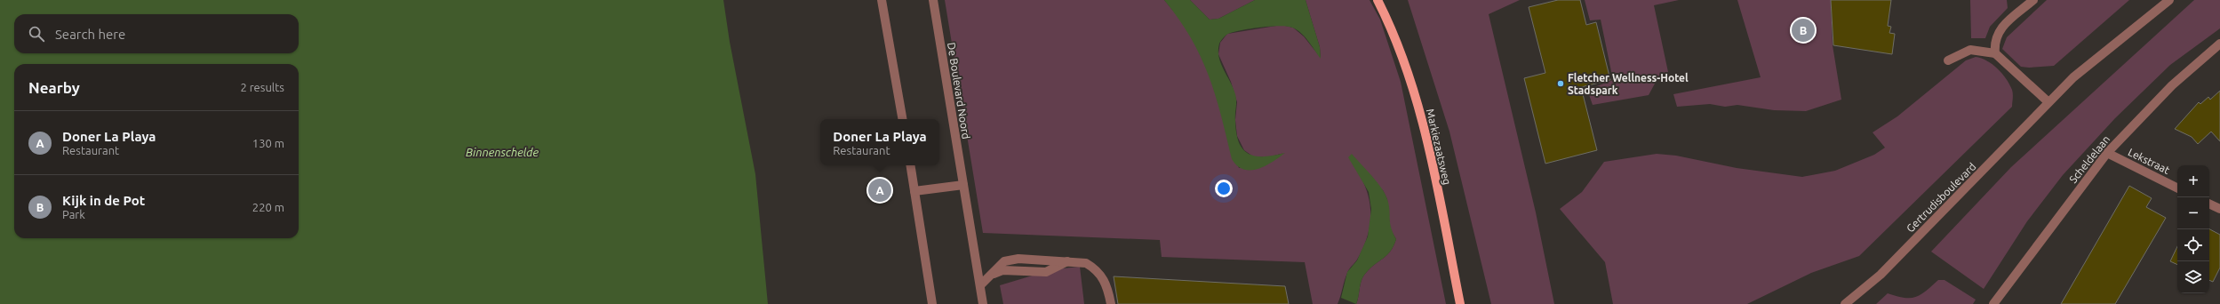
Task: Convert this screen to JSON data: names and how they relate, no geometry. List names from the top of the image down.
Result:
{
  "streets": {
    "main road": ["Markiezaatsweg"],
    "street": [
      "De Boulevard Noord",
      "Scheldelaan",
      "Lekstraat",
      "Gertrudisboulevard"
    ]
  },
  "crossings": [
    ["Scheldelaan", "Lekstraat"]
  ],
  "water": ["Binnenschelde"],
  "places": ["Fletcher Wellness-Hotel Stadspark"],
  "page": {
    "search": "Search here",
    "pins": ["B", "A"],
    "heading": ["Nearby", "2 results"],
    "list": [
      {
        "mark": "A",
        "name": "Doner La Playa",
        "note": "Restaurant",
        "value": "130 m"
      },
      {
        "mark": "B",
        "name": "Kijk in de Pot",
        "note": "Park",
        "value": "220 m"
      }
    ],
    "popup": ["Doner La Playa", "Restaurant"],
    "map_buttons": ["+", "−"]
  }
}
